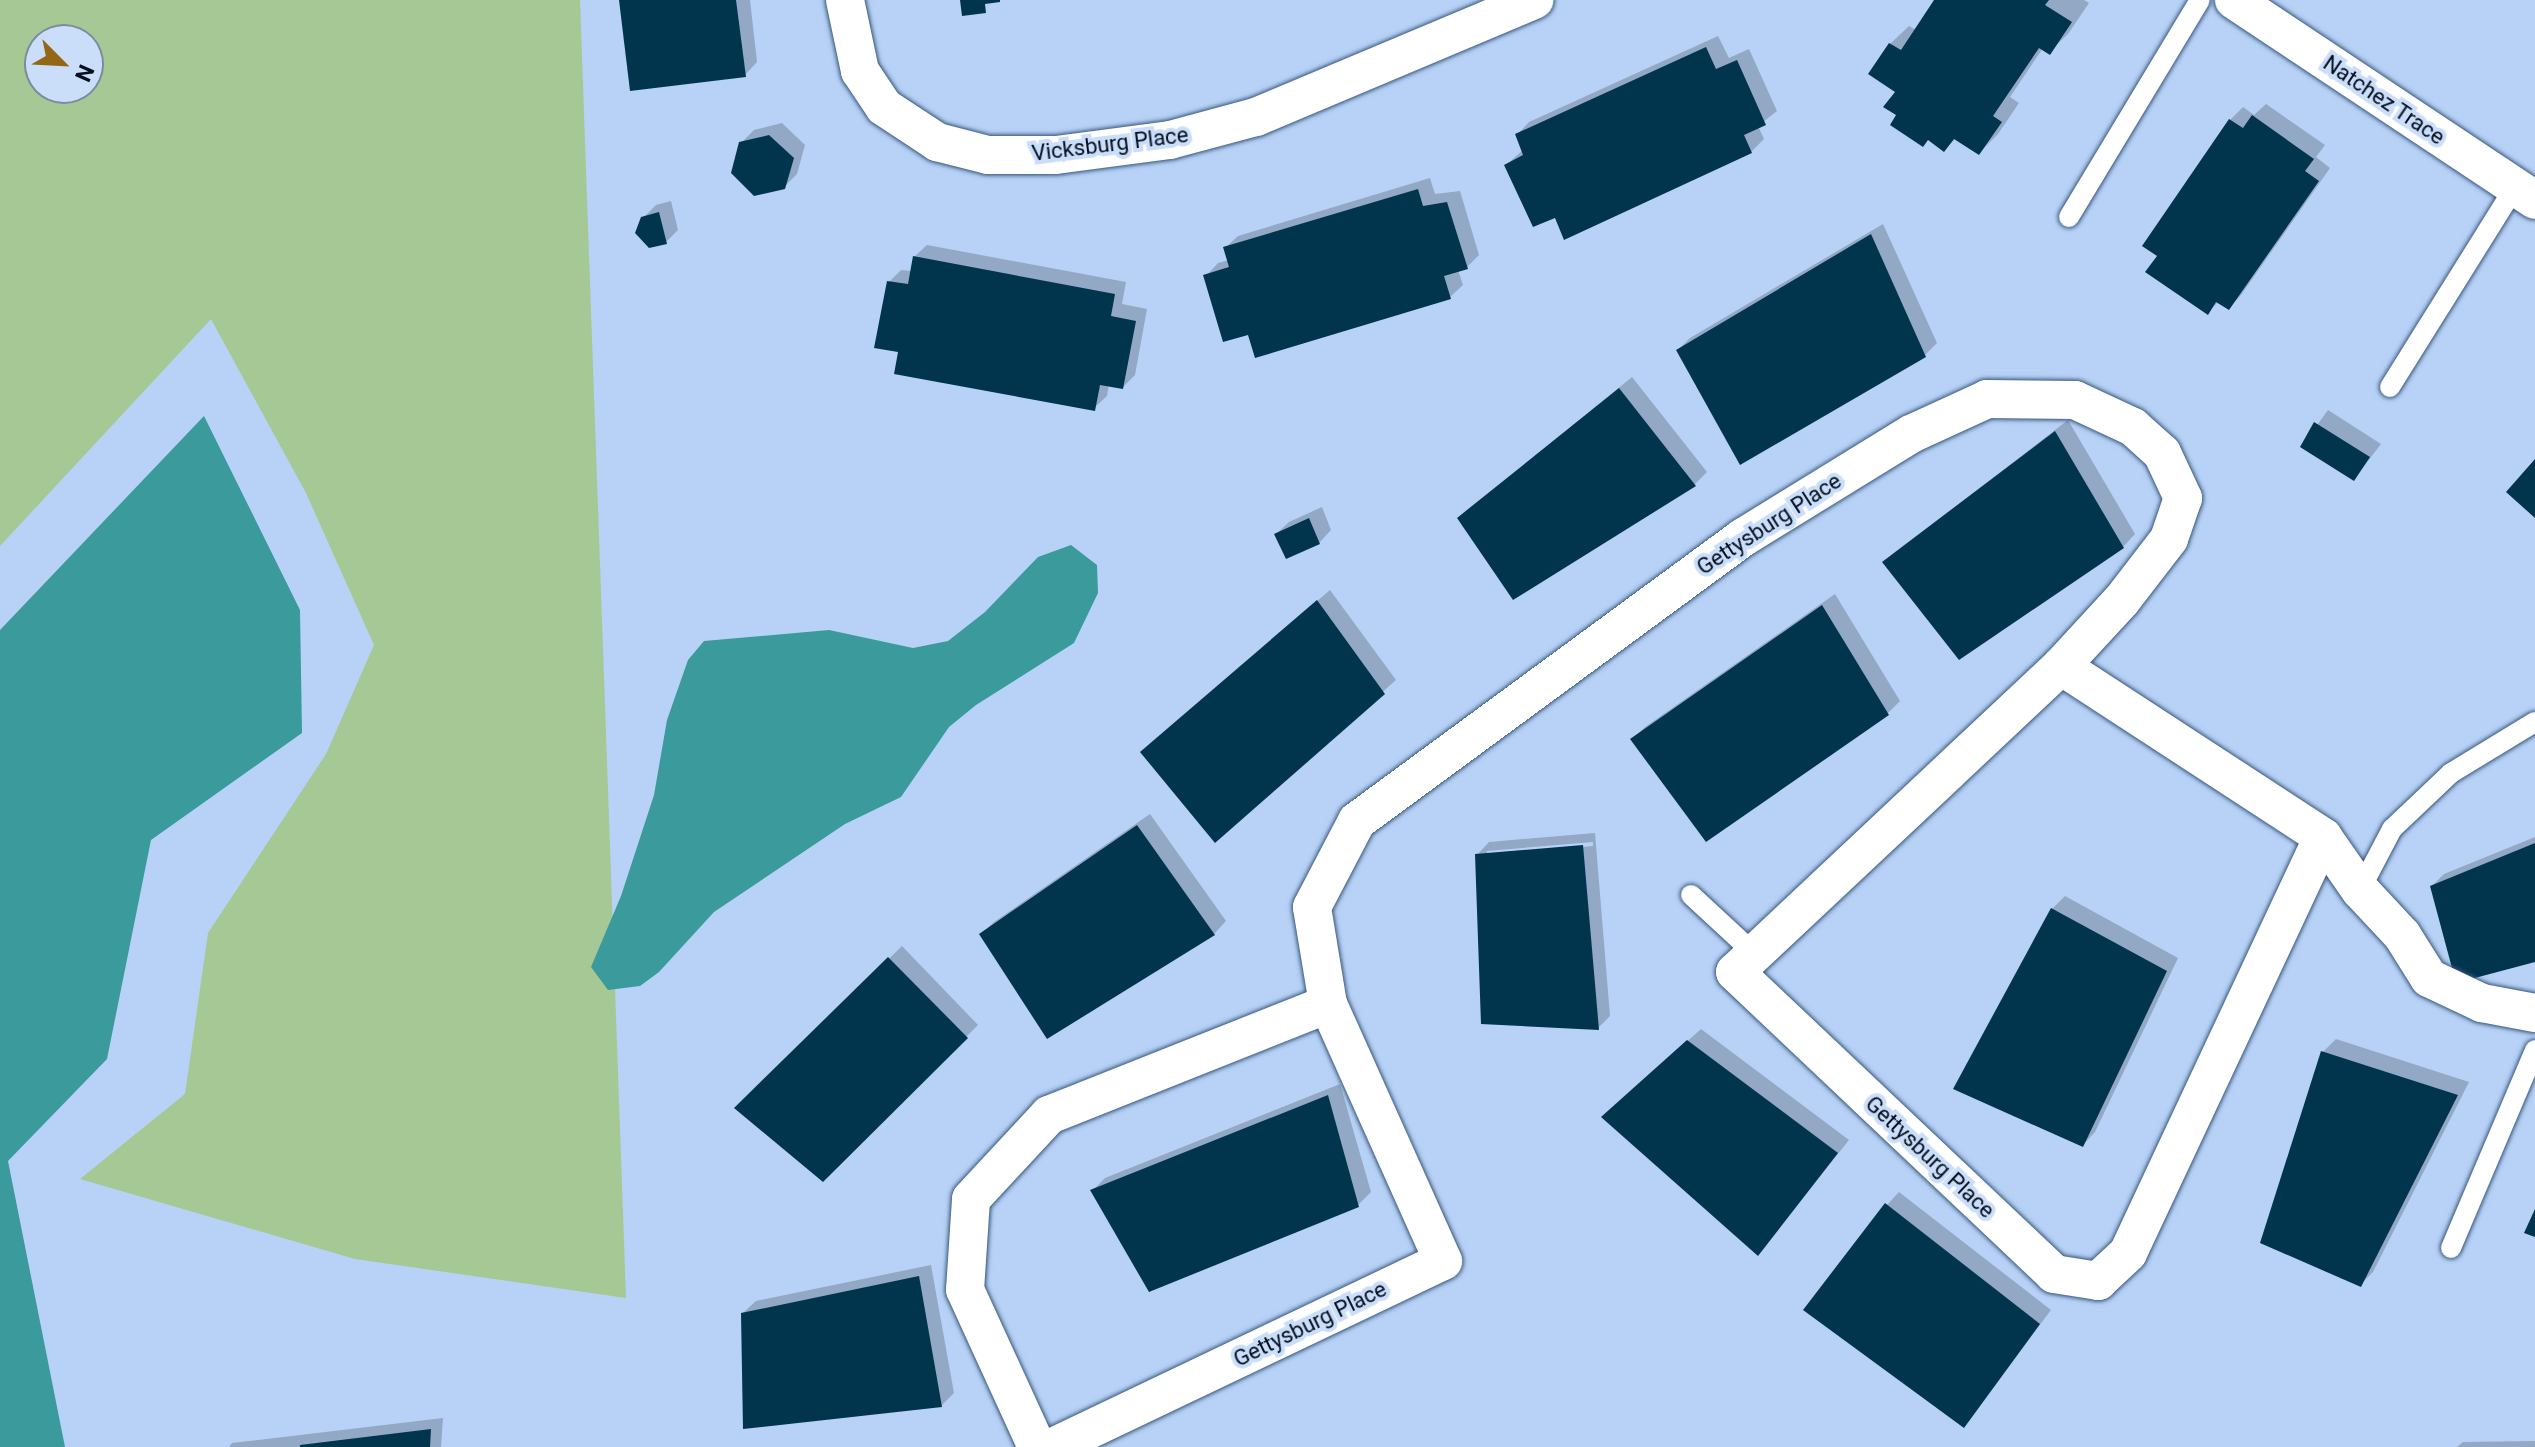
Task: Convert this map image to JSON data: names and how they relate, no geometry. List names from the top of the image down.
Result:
{
  "streets": {
    "street": ["Natchez Trace", "Vicksburg Place", "Gettysburg Place"]
  },
  "north": "bottom right"
}
